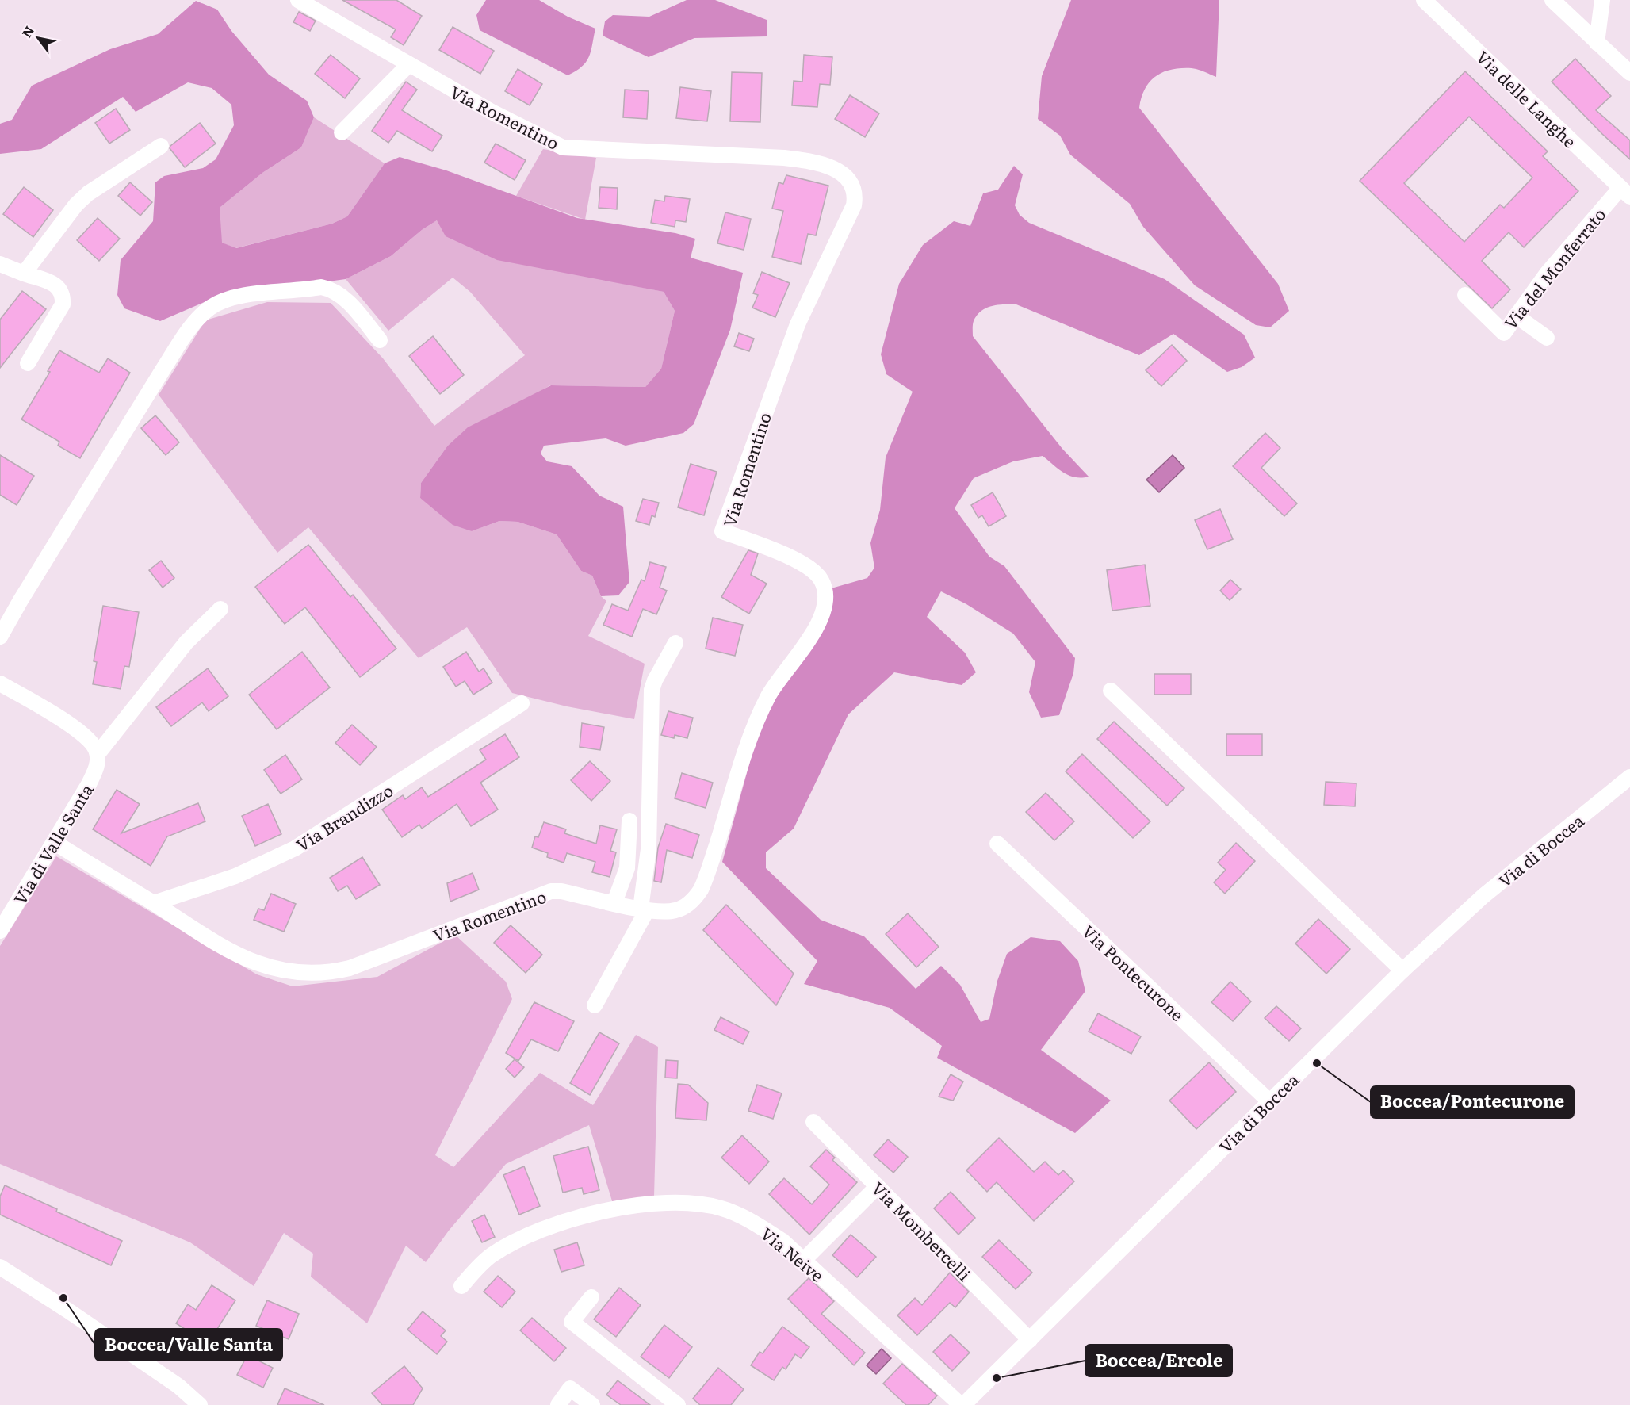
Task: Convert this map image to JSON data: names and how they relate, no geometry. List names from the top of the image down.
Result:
{
  "streets": {
    "street": [
      "Via delle Langhe",
      "Via Romentino",
      "Via del Monferrato",
      "Via Brandizzo",
      "Via di Valle Santa",
      "Via di Boccea",
      "Via Pontecurone",
      "Via Mombercelli",
      "Via Neive"
    ]
  },
  "crossings": [
    ["Via delle Langhe", "Via del Monferrato"],
    ["Via Romentino", "Via Brandizzo"],
    ["Via Romentino", "Via di Valle Santa"],
    ["Via di Boccea", "Via Pontecurone"],
    ["Via di Boccea", "Via Mombercelli"],
    ["Via di Boccea", "Via Neive"]
  ],
  "places": ["Boccea/Pontecurone", "Boccea/Valle Santa", "Boccea/Ercole"],
  "north": "top left"
}
